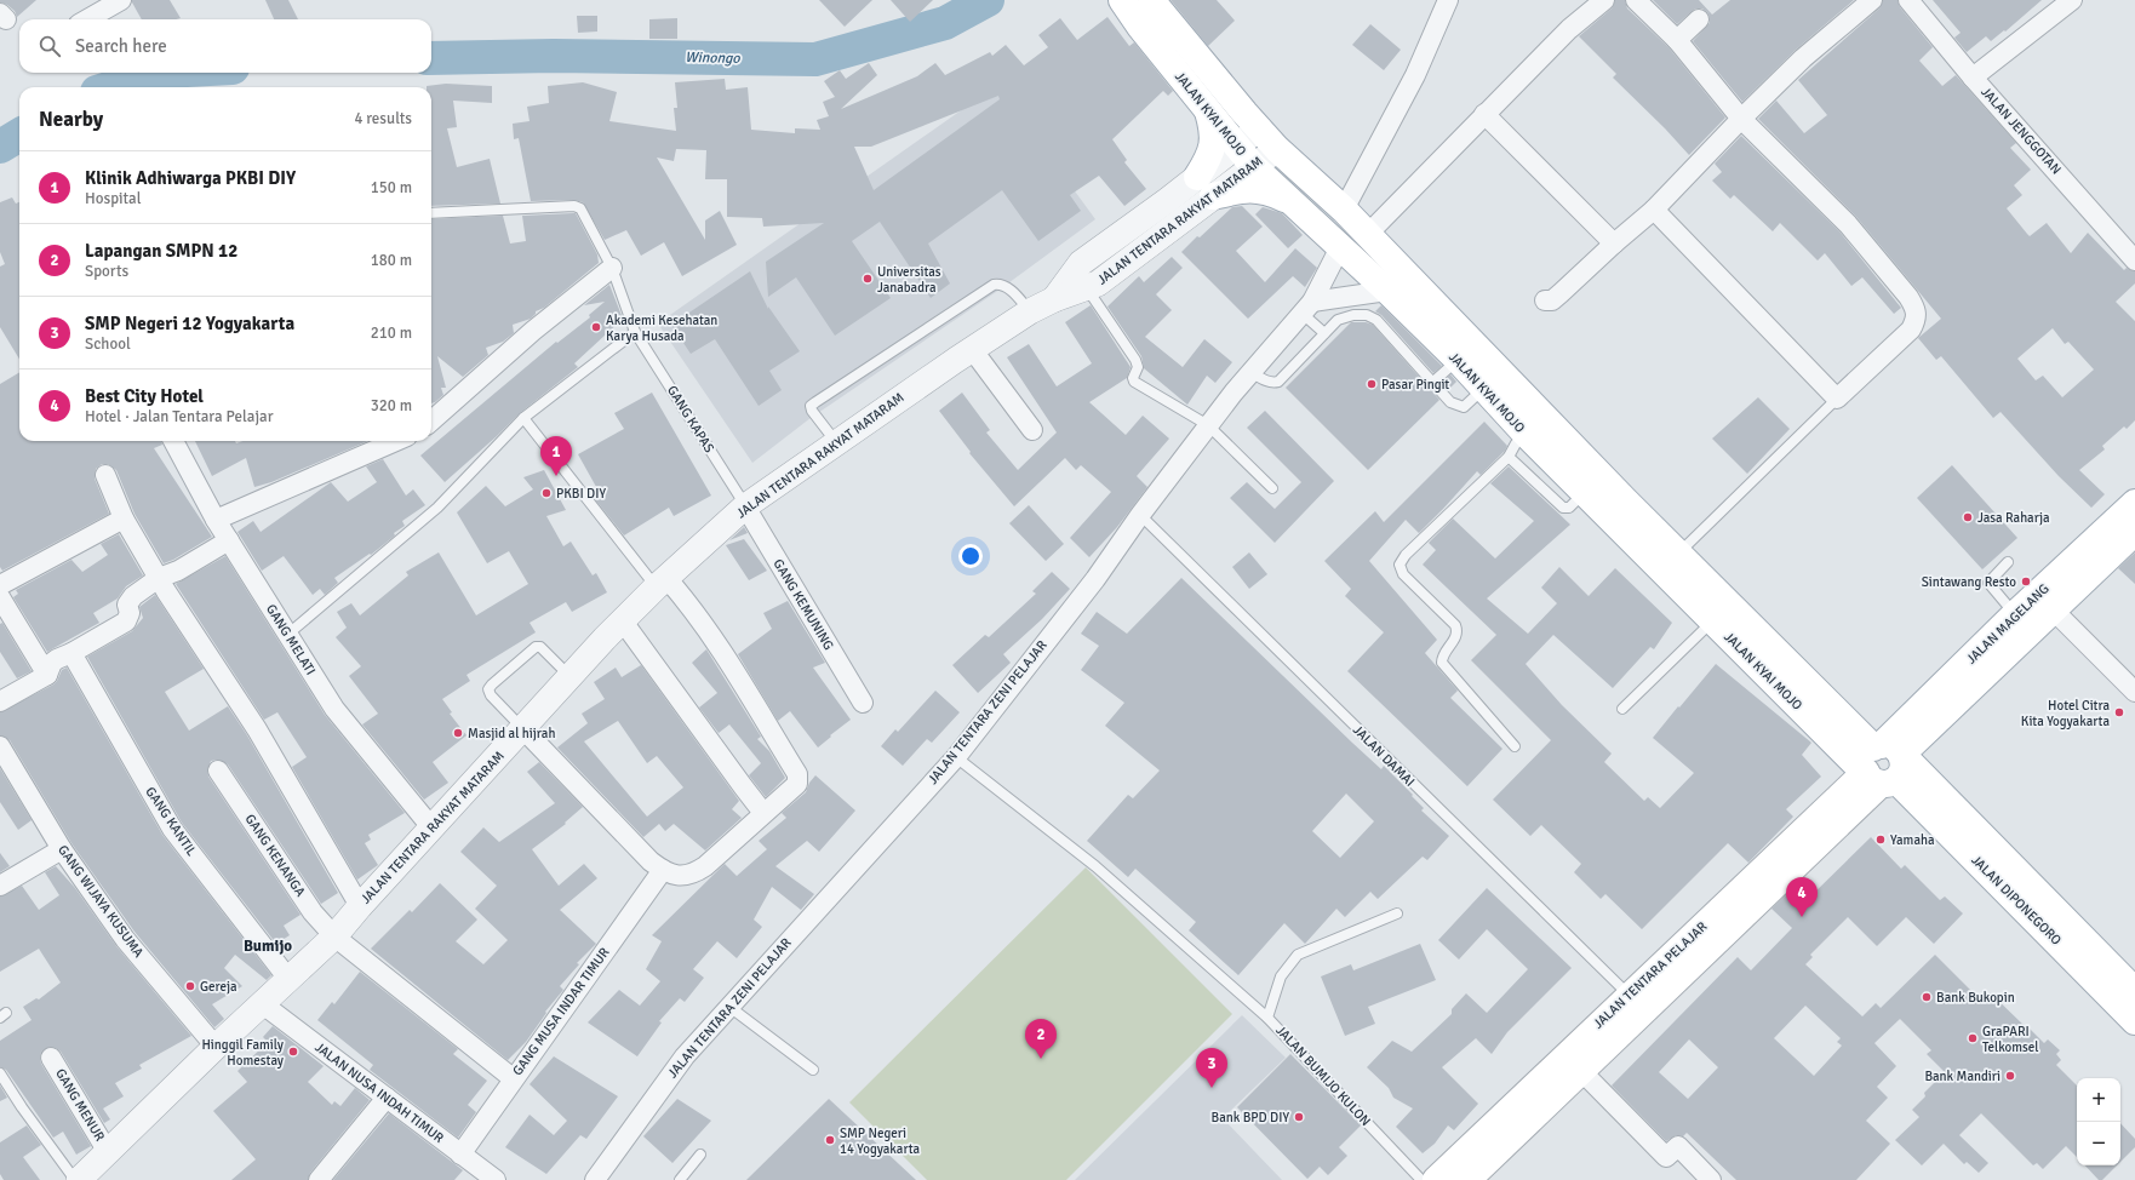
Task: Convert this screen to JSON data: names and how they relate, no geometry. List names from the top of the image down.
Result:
{
  "streets": {
    "main road": [
      "JALAN KYAI MOJO",
      "JALAN MAGELANG",
      "JALAN DIPONEGORO",
      "JALAN TENTARA PELAJAR"
    ],
    "street": [
      "JALAN JENGGOTAN",
      "JALAN TENTARA RAKYAT MATARAM",
      "GANG KEMUNING",
      "GANG MELATI",
      "JALAN TENTARA ZENI PELAJAR",
      "GANG KANTIL",
      "GANG KENANGA",
      "GANG WIJAYA KUSUMA",
      "GANG MUSA INDAR TIMUR",
      "JALAN NUSA INDAH TIMUR",
      "GANG MENUR"
    ],
    "lane": ["GANG KAPAS", "JALAN DAMAI", "JALAN BUMIJO KULON"]
  },
  "crossings": [
    ["JALAN KYAI MOJO", "JALAN TENTARA RAKYAT MATARAM"],
    ["JALAN KYAI MOJO", "JALAN MAGELANG"],
    ["JALAN KYAI MOJO", "JALAN TENTARA ZENI PELAJAR"],
    ["JALAN KYAI MOJO", "JALAN DIPONEGORO"],
    ["JALAN KYAI MOJO", "JALAN TENTARA PELAJAR"],
    ["JALAN TENTARA RAKYAT MATARAM", "GANG KAPAS"],
    ["JALAN TENTARA RAKYAT MATARAM", "GANG KEMUNING"],
    ["JALAN TENTARA RAKYAT MATARAM", "GANG MELATI"],
    ["JALAN TENTARA RAKYAT MATARAM", "GANG KANTIL"],
    ["JALAN TENTARA RAKYAT MATARAM", "GANG KENANGA"],
    ["JALAN TENTARA RAKYAT MATARAM", "GANG WIJAYA KUSUMA"],
    ["JALAN TENTARA RAKYAT MATARAM", "JALAN NUSA INDAH TIMUR"],
    ["JALAN TENTARA RAKYAT MATARAM", "GANG MENUR"],
    ["GANG KAPAS", "GANG KEMUNING"],
    ["JALAN MAGELANG", "JALAN DIPONEGORO"],
    ["JALAN TENTARA ZENI PELAJAR", "JALAN DAMAI"],
    ["JALAN DAMAI", "JALAN TENTARA PELAJAR"],
    ["GANG KENANGA", "GANG MUSA INDAR TIMUR"],
    ["JALAN DIPONEGORO", "JALAN TENTARA PELAJAR"],
    ["GANG MUSA INDAR TIMUR", "JALAN NUSA INDAH TIMUR"]
  ],
  "districts": ["Bumijo"],
  "water": ["Winongo"],
  "places": [
    "Universitas Janabadra",
    "Akademi Kesehatan Karya Husada",
    "Pasar Pingit",
    "PKBI DIY",
    "Jasa Raharja",
    "Sintawang Resto",
    "Hotel Citra Kita Yogyakarta",
    "Masjid al hijrah",
    "Yamaha",
    "Gereja",
    "Bank Bukopin",
    "GraPARI Telkomsel",
    "Hinggil Family Homestay",
    "Bank Mandiri",
    "Bank BPD DIY",
    "SMP Negeri 14 Yogyakarta"
  ],
  "page": {
    "search": "Search here",
    "heading": ["Nearby", "4 results"],
    "list": [
      {
        "mark": "1",
        "name": "Klinik Adhiwarga PKBI DIY",
        "note": "Hospital",
        "value": "150 m"
      },
      {
        "mark": "2",
        "name": "Lapangan SMPN 12",
        "note": "Sports",
        "value": "180 m"
      },
      {
        "mark": "3",
        "name": "SMP Negeri 12 Yogyakarta",
        "note": "School",
        "value": "210 m"
      },
      {
        "mark": "4",
        "name": "Best City Hotel",
        "note": "Hotel · Jalan Tentara Pelajar",
        "value": "320 m"
      }
    ],
    "pins": [
      "1",
      "4",
      "2",
      "3"
    ],
    "map_buttons": ["+", "−"]
  }
}
